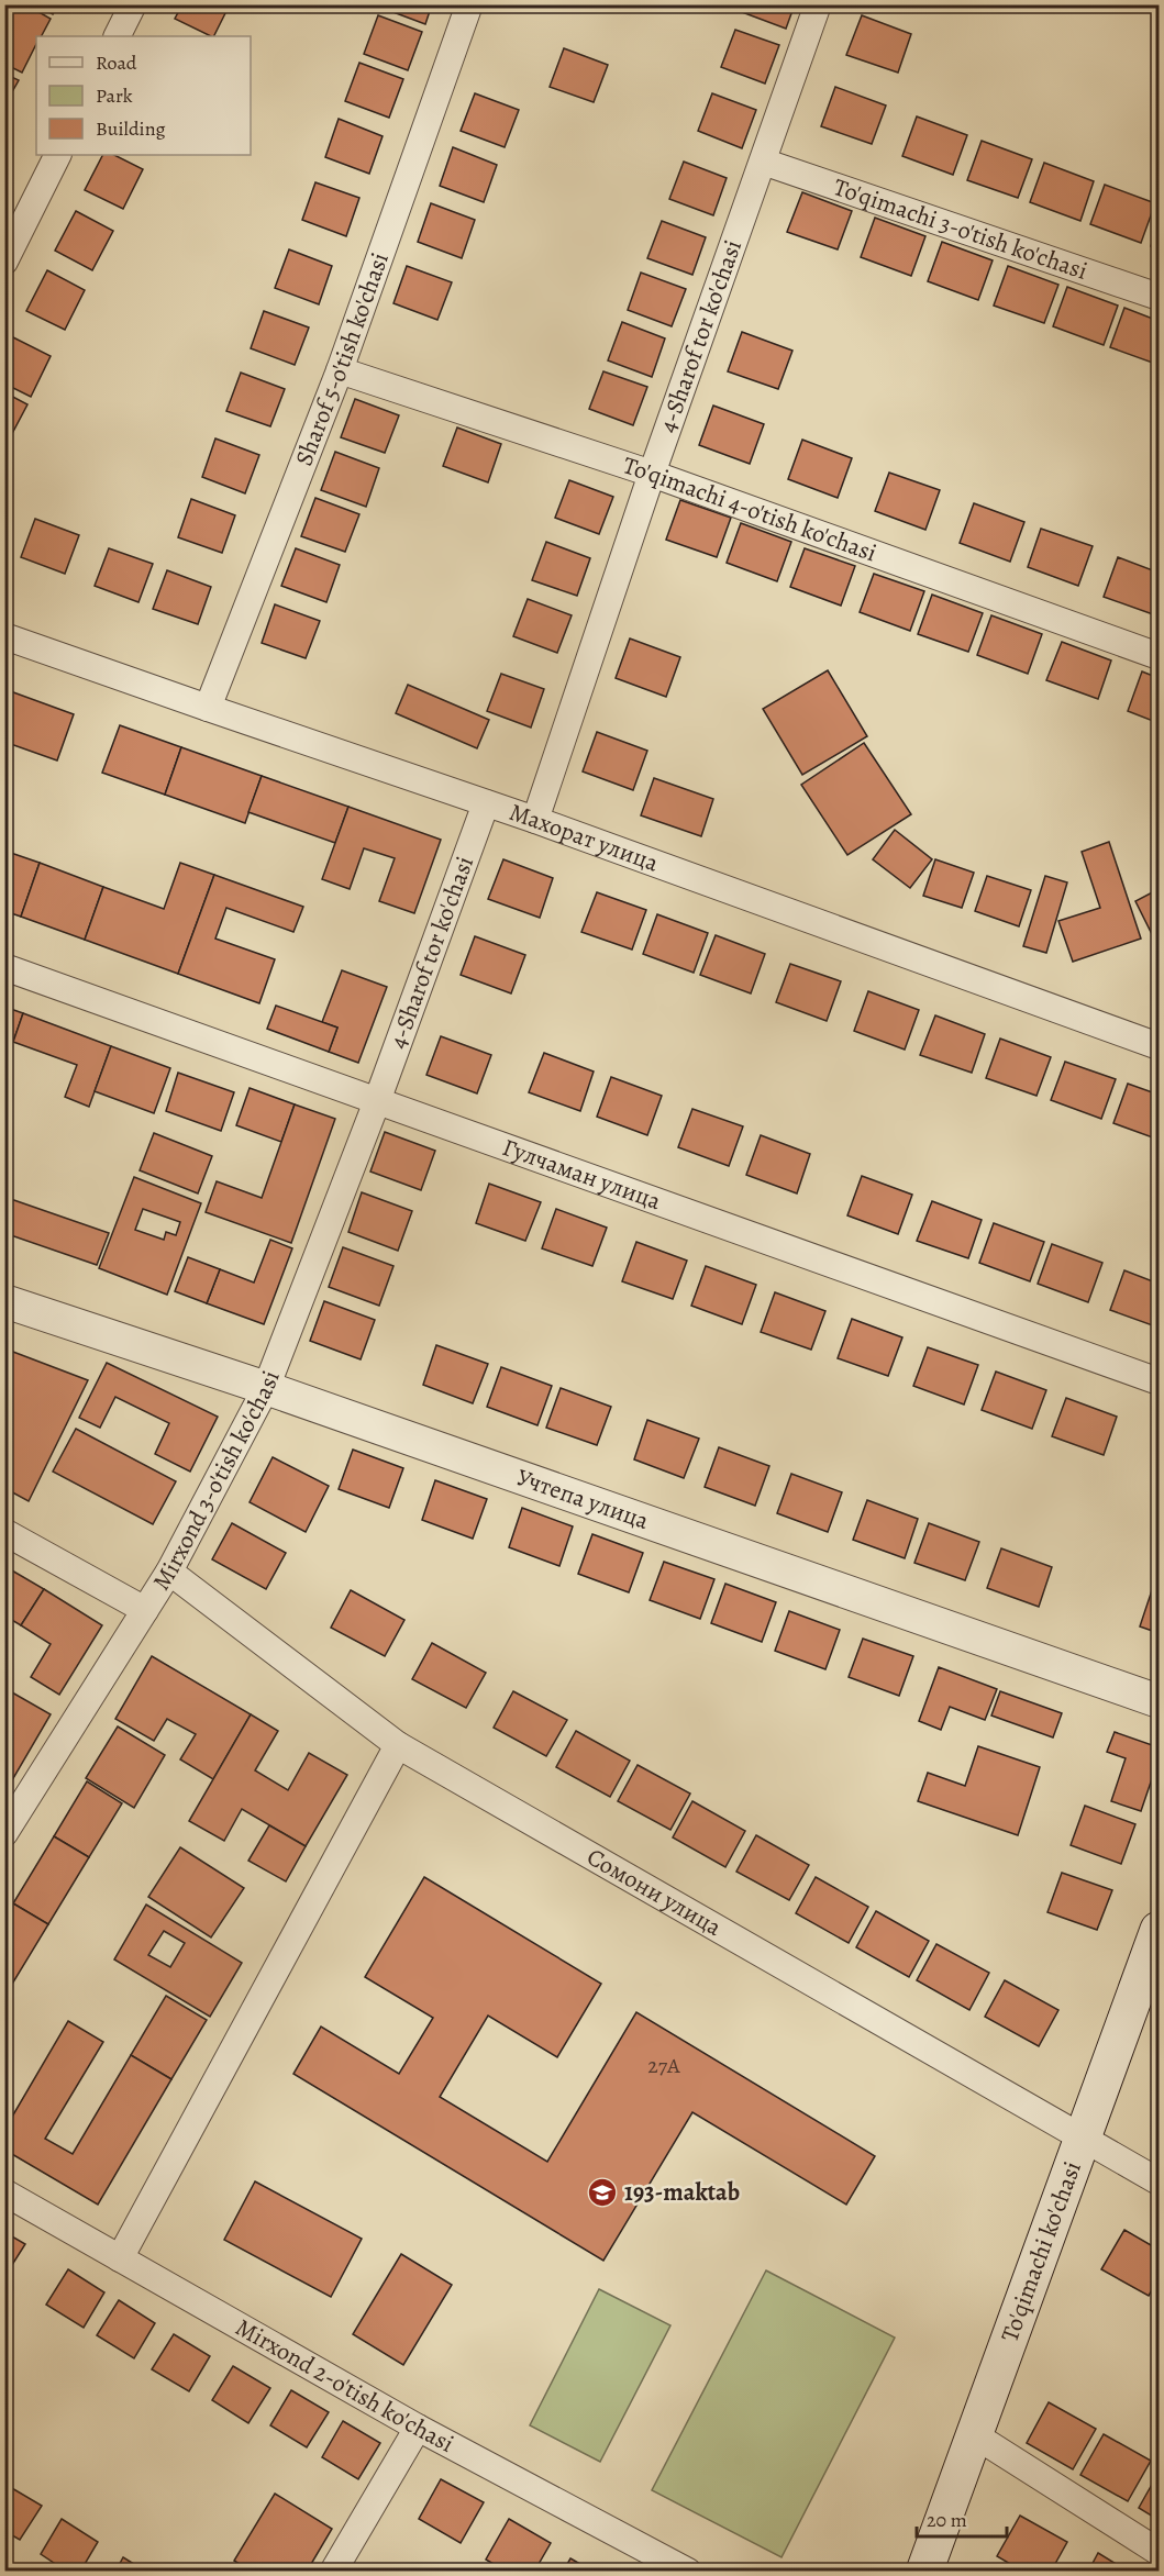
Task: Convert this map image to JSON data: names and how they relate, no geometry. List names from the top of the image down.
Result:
{
  "streets": {
    "main road": ["To'qimachi ko'chasi"],
    "street": [
      "To'qimachi 3-o'tish ko'chasi",
      "4-Sharof tor ko'chasi",
      "Sharof 5-o'tish ko'chasi",
      "To'qimachi 4-o'tish ko'chasi",
      "Махорат улица",
      "Гулчаман улица",
      "Mirxond 3-o'tish ko'chasi",
      "Учтепа улица",
      "Сомони улица",
      "Mirxond 2-o'tish ko'chasi"
    ]
  },
  "crossings": [
    ["To'qimachi 3-o'tish ko'chasi", "4-Sharof tor ko'chasi"],
    ["4-Sharof tor ko'chasi", "To'qimachi 4-o'tish ko'chasi"],
    ["4-Sharof tor ko'chasi", "Махорат улица"],
    ["4-Sharof tor ko'chasi", "Гулчаман улица"],
    ["4-Sharof tor ko'chasi", "Mirxond 3-o'tish ko'chasi"],
    ["Sharof 5-o'tish ko'chasi", "To'qimachi 4-o'tish ko'chasi"],
    ["Sharof 5-o'tish ko'chasi", "Махорат улица"],
    ["Гулчаман улица", "Mirxond 3-o'tish ko'chasi"],
    ["Mirxond 3-o'tish ko'chasi", "Учтепа улица"],
    ["Mirxond 3-o'tish ko'chasi", "Сомони улица"],
    ["Сомони улица", "To'qimachi ko'chasi"]
  ],
  "places": {
    "school or university": ["193-maktab"]
  },
  "house_numbers": ["27А"],
  "legend": ["Road", "Park", "Building"],
  "scale_bar": "20 m"
}
